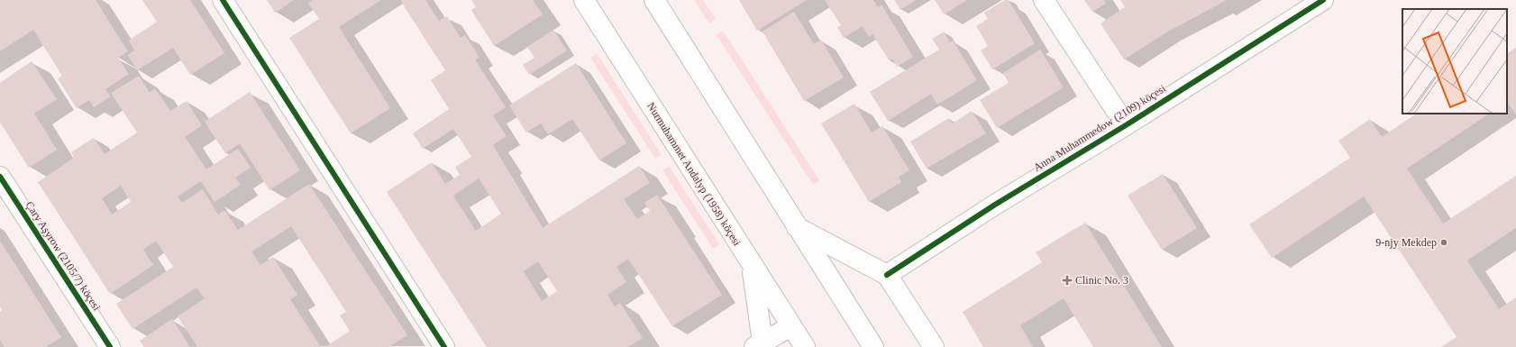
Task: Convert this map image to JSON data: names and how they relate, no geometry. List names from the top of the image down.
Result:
{
  "streets": {
    "street": ["Anna Muhammedow (2109) köçesi", "Nurmuhammet Andalyp (1958) köçesi", "Çary Aşyrow (2105/7) köçesi"]
  },
  "places": {
    "other": ["9-njy Mekdep"],
    "health": ["Clinic No. 3"]
  }
}
